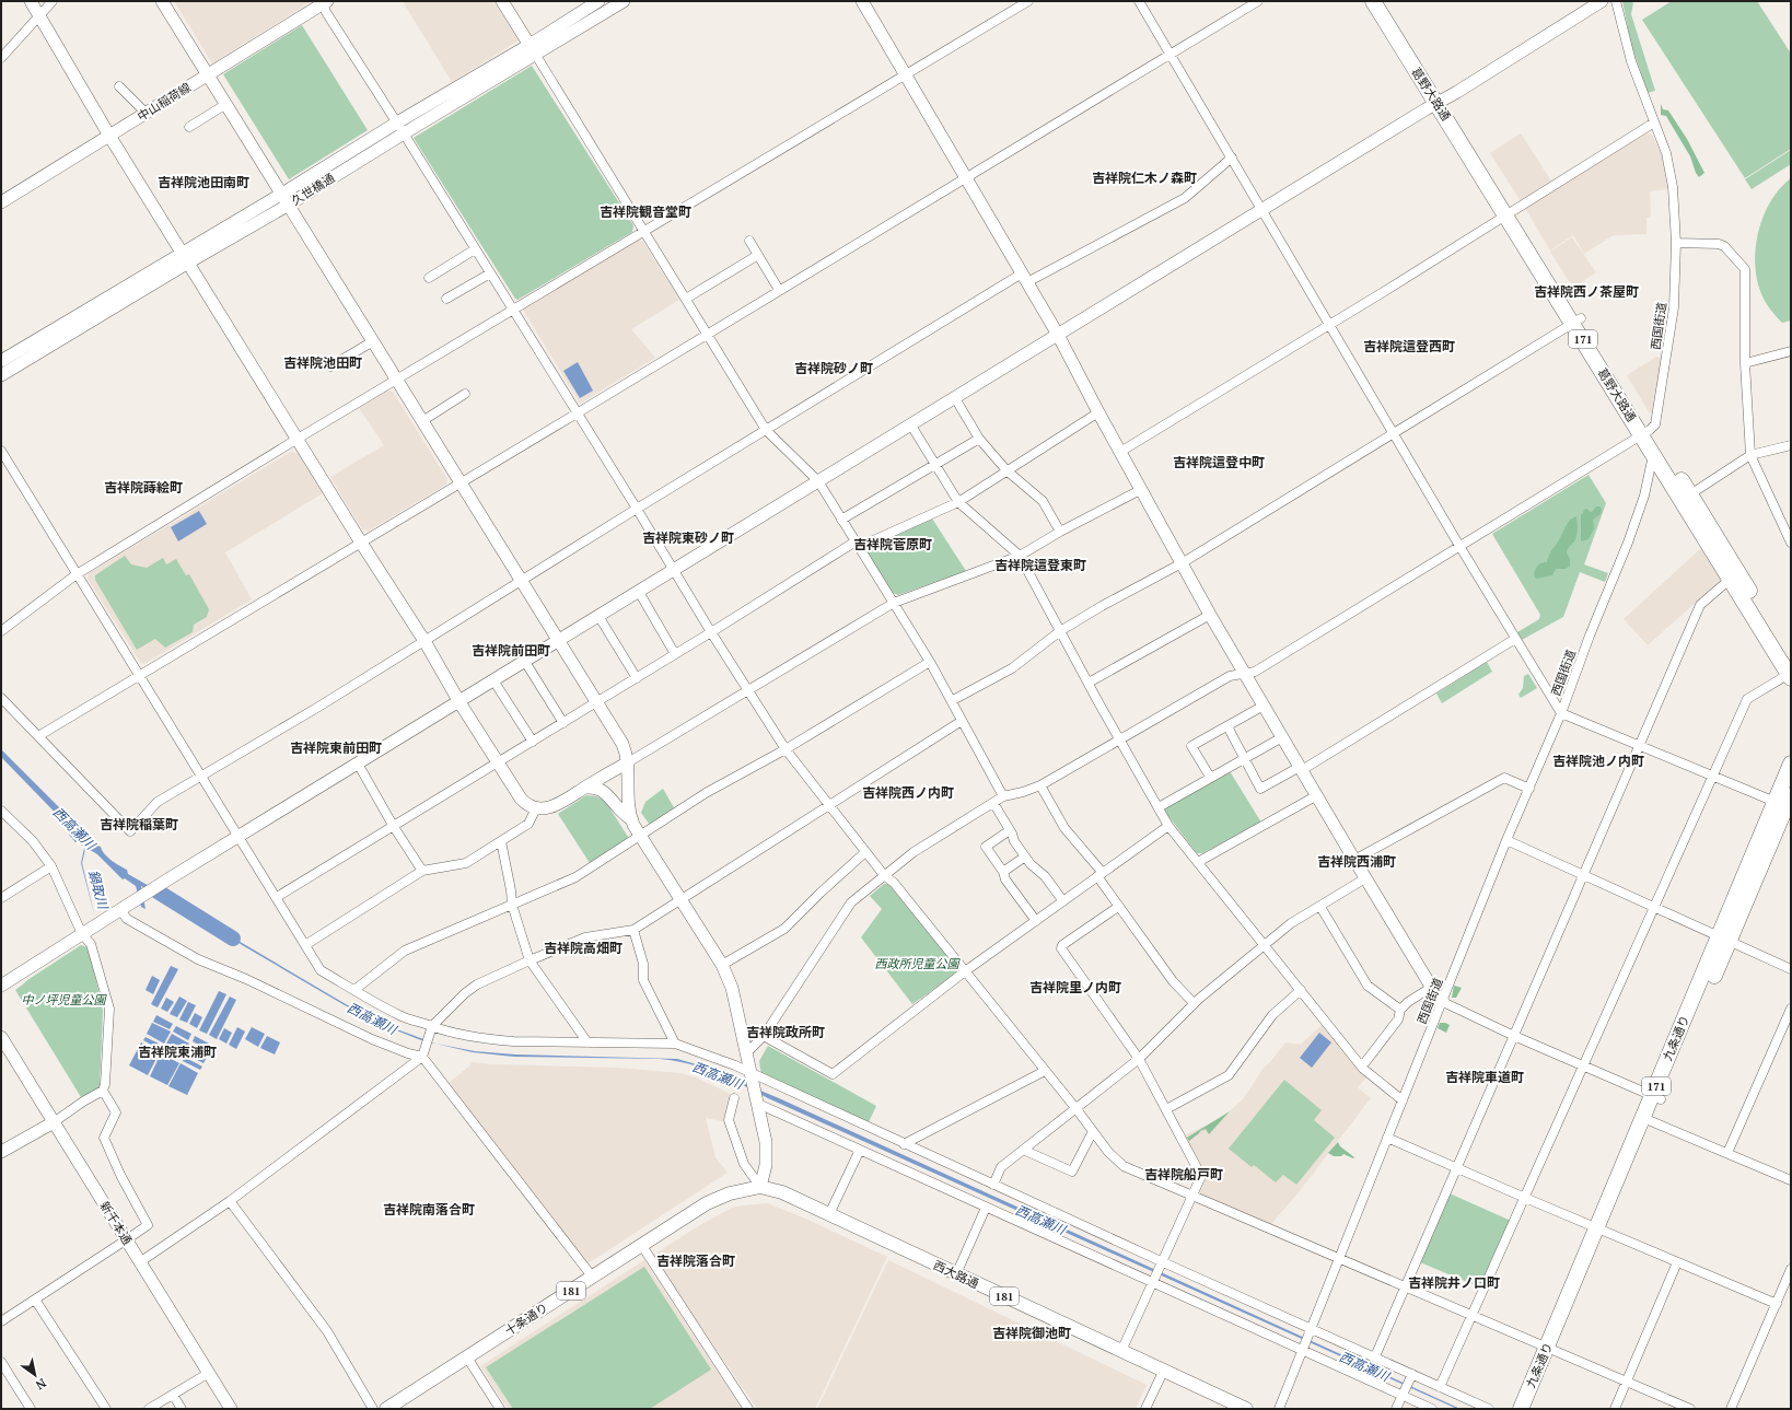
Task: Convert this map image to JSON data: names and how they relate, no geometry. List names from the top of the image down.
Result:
{
  "streets": {
    "highway": ["葛野大路通", "171", "九条通り"],
    "main road": ["西大路通", "181", "十条通り"],
    "street": [
      "中山稲荷線",
      "久世橋通",
      "西国街道",
      "新千本通"
    ]
  },
  "crossings": [
    ["葛野大路通", "西国街道"],
    ["西大路通", "十条通り"]
  ],
  "districts": [
    "吉祥院仁木ノ森町",
    "吉祥院池田南町",
    "吉祥院観音堂町",
    "吉祥院西ノ茶屋町",
    "吉祥院這登西町",
    "吉祥院池田町",
    "吉祥院砂ノ町",
    "吉祥院這登中町",
    "吉祥院蒔絵町",
    "吉祥院東砂ノ町",
    "吉祥院菅原町",
    "吉祥院這登東町",
    "吉祥院前田町",
    "吉祥院東前田町",
    "吉祥院池ノ内町",
    "吉祥院西ノ内町",
    "吉祥院稲葉町",
    "吉祥院西浦町",
    "吉祥院高畑町",
    "吉祥院里ノ内町",
    "吉祥院政所町",
    "吉祥院東浦町",
    "吉祥院車道町",
    "吉祥院船戸町",
    "吉祥院南落合町",
    "吉祥院落合町",
    "吉祥院井ノ口町",
    "吉祥院御池町"
  ],
  "water": ["西高瀬川", "鍋取川"],
  "parks": ["西政所児童公園", "中ノ坪児童公園"],
  "north": "bottom right"
}
